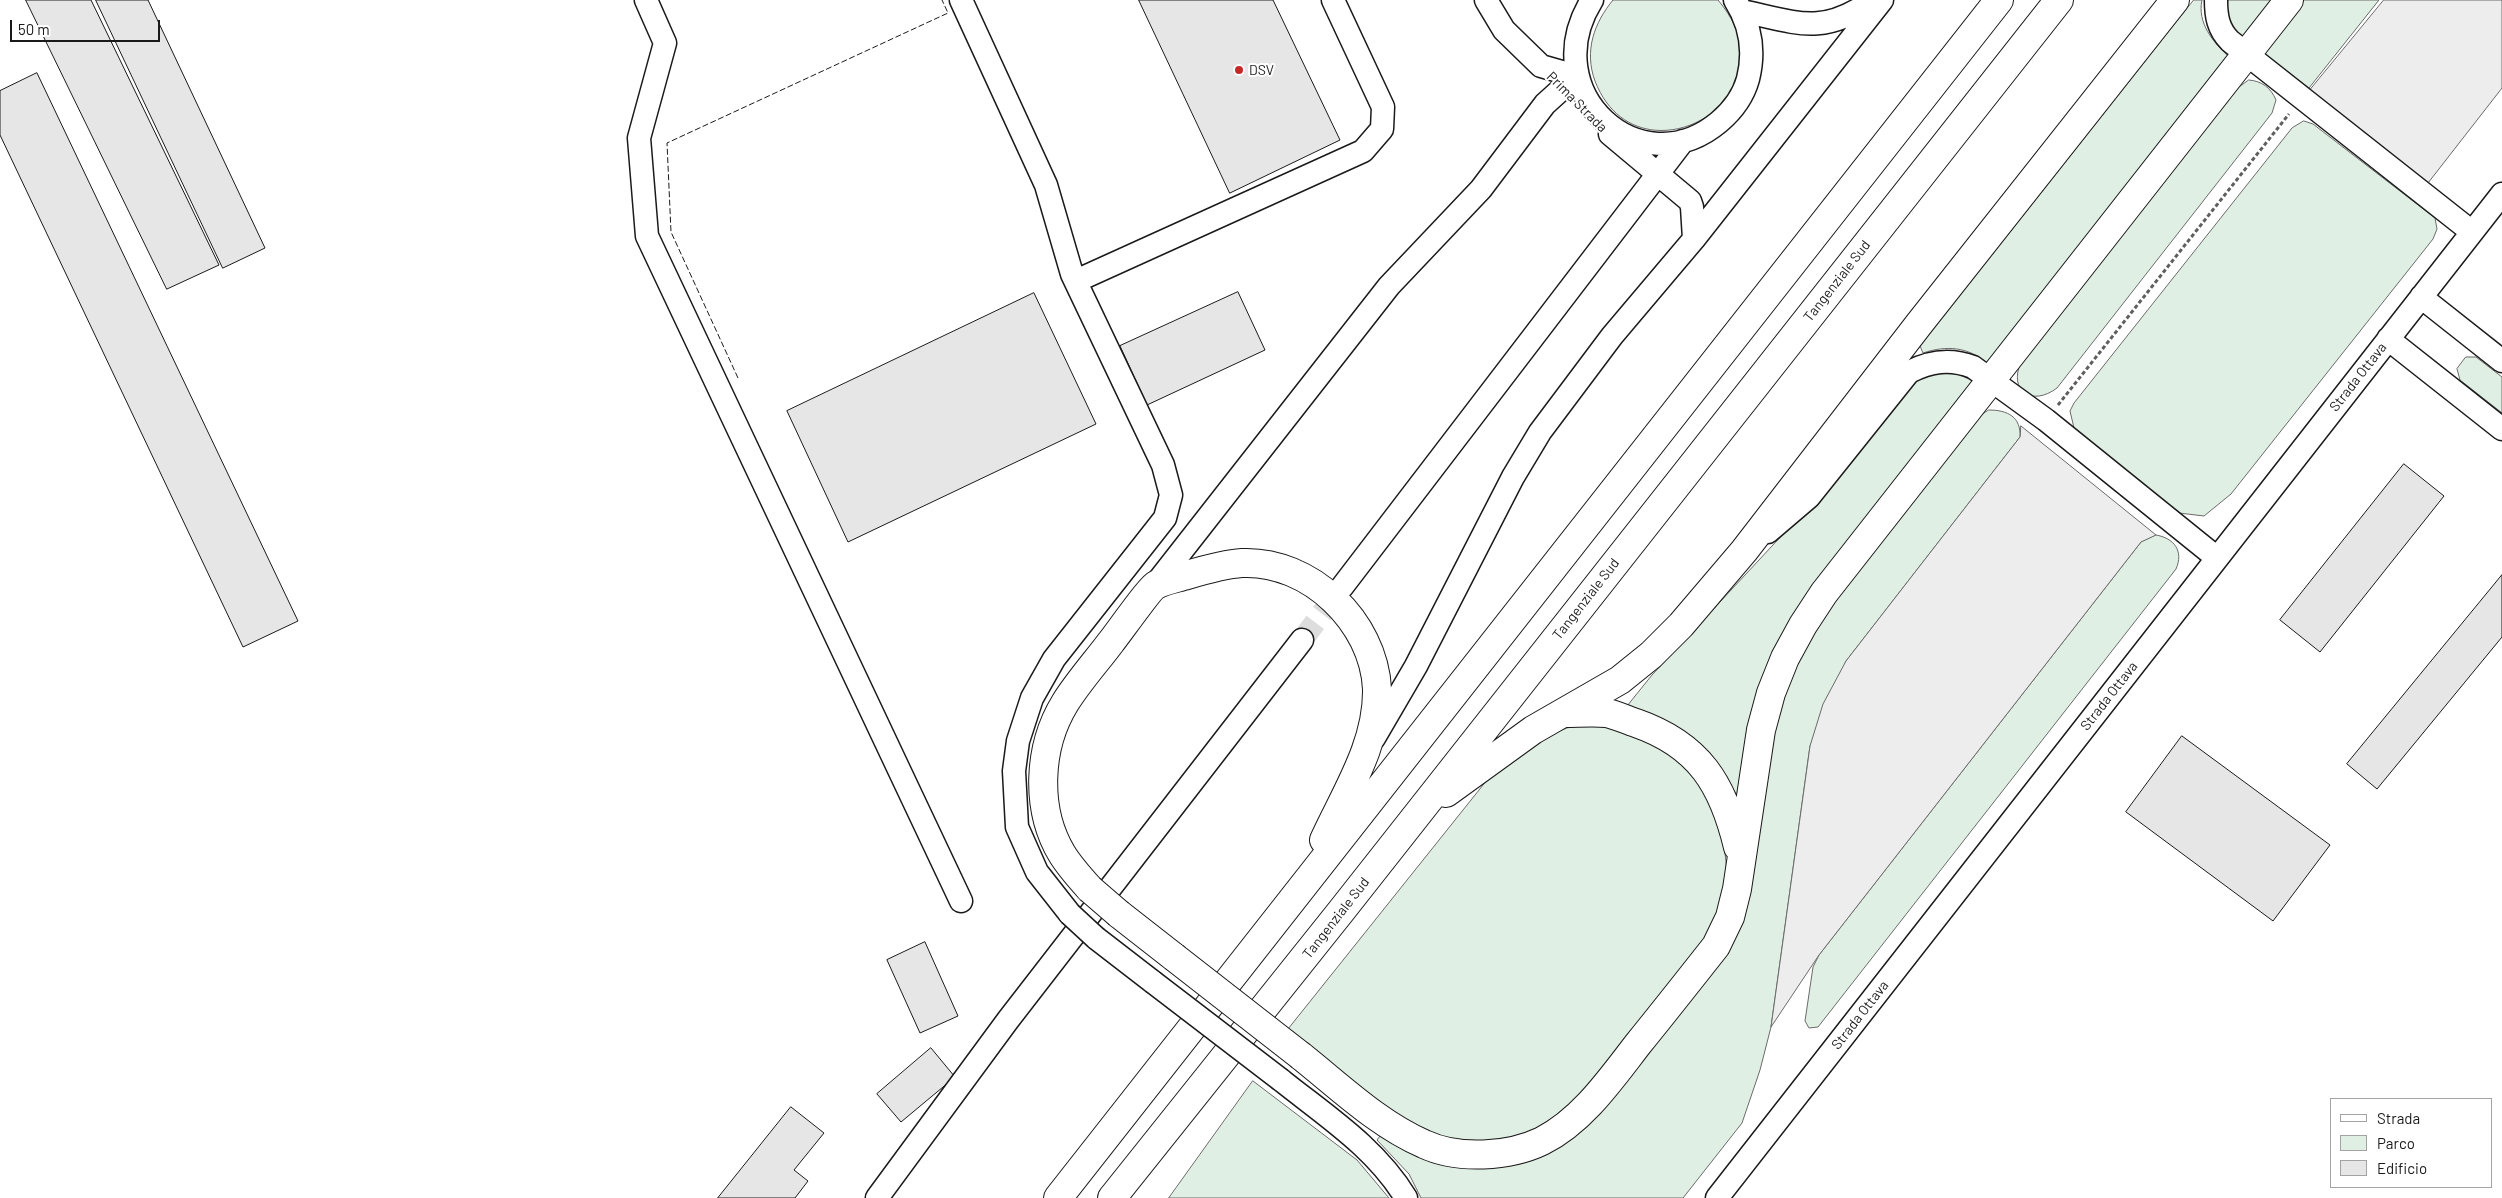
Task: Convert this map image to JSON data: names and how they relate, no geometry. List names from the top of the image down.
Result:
{
  "streets": {
    "highway": ["Tangenziale Sud"],
    "street": ["Prima Strada", "Strada Ottava"]
  },
  "places": ["DSV"],
  "legend": ["Strada", "Parco", "Edificio"],
  "scale_bar": "50 m"
}
